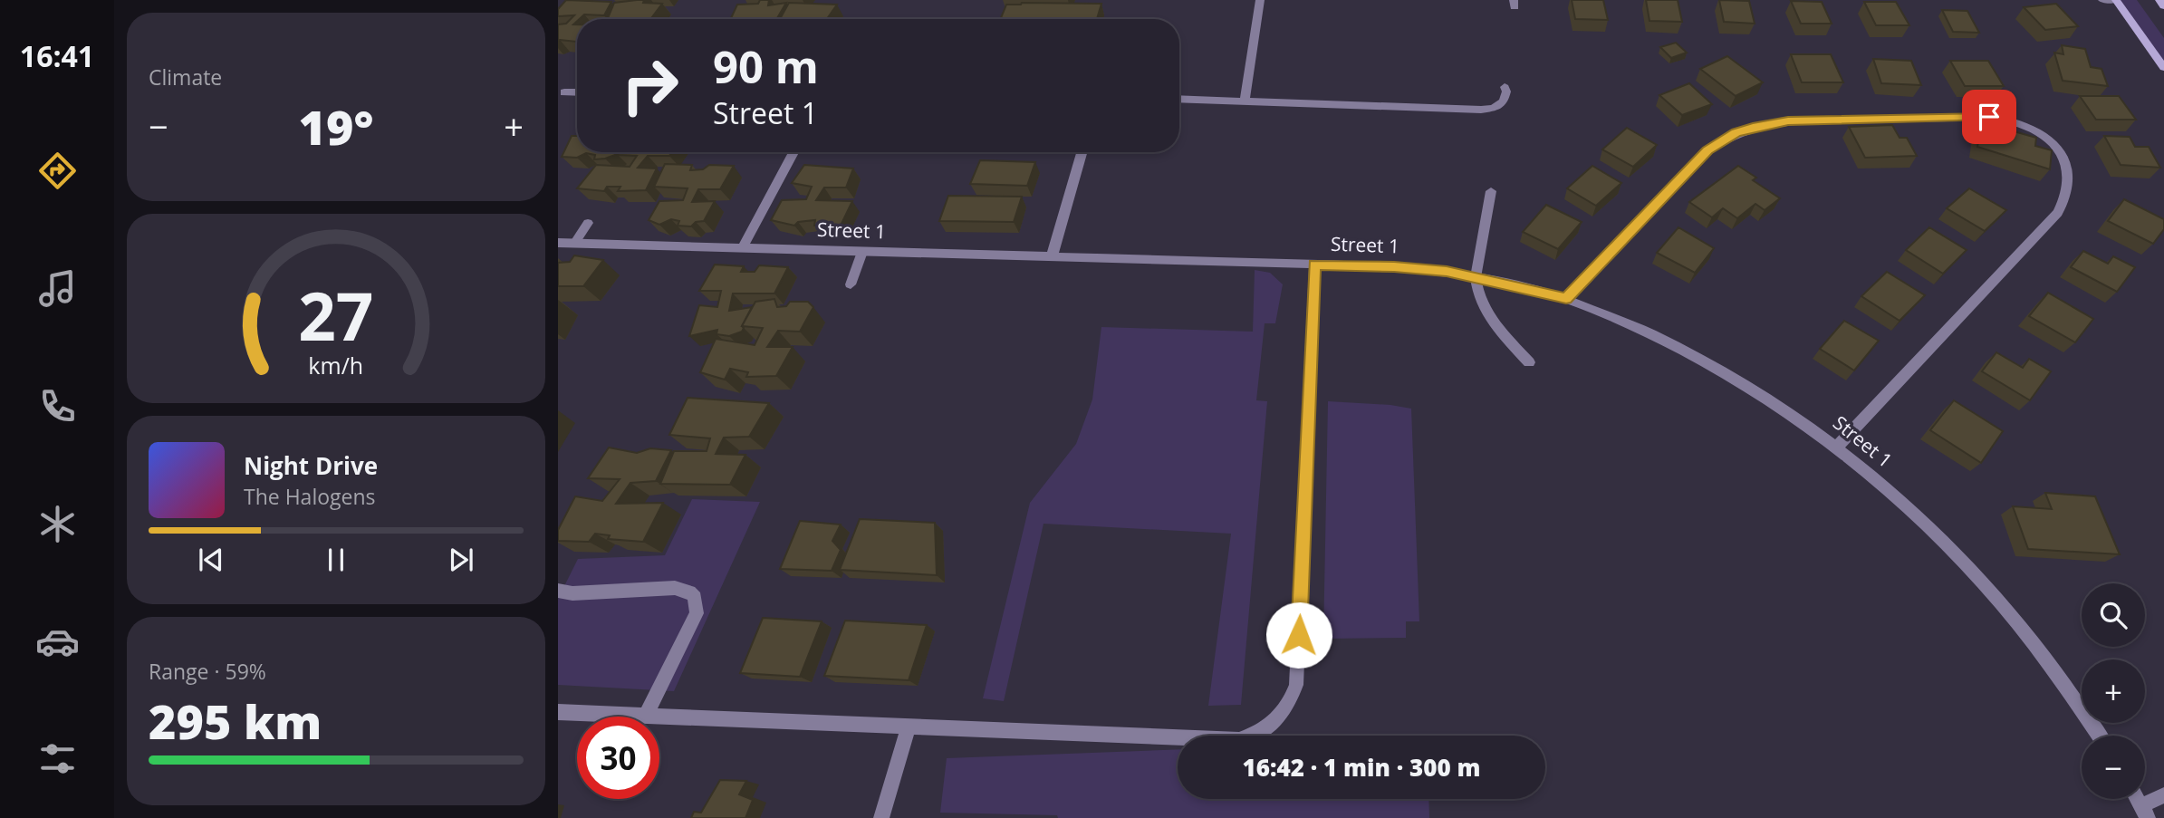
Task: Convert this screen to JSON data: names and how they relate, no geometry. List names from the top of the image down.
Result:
{
  "streets": {
    "street": ["Street 1"]
  },
  "page": {
    "tabs": "16:41",
    "tile": [
      "Climate",
      ["Range · 59%", "295 km"]
    ],
    "turn": ["90 m", "Street 1"],
    "heat": ["−", "19°", "+"],
    "song": ["Night Drive", "The Halogens"],
    "map_buttons": ["+", "−"],
    "limit": "30",
    "trip": "16:42 · 1 min · 300 m",
    "gauge": ["27", "km/h"]
  }
}
